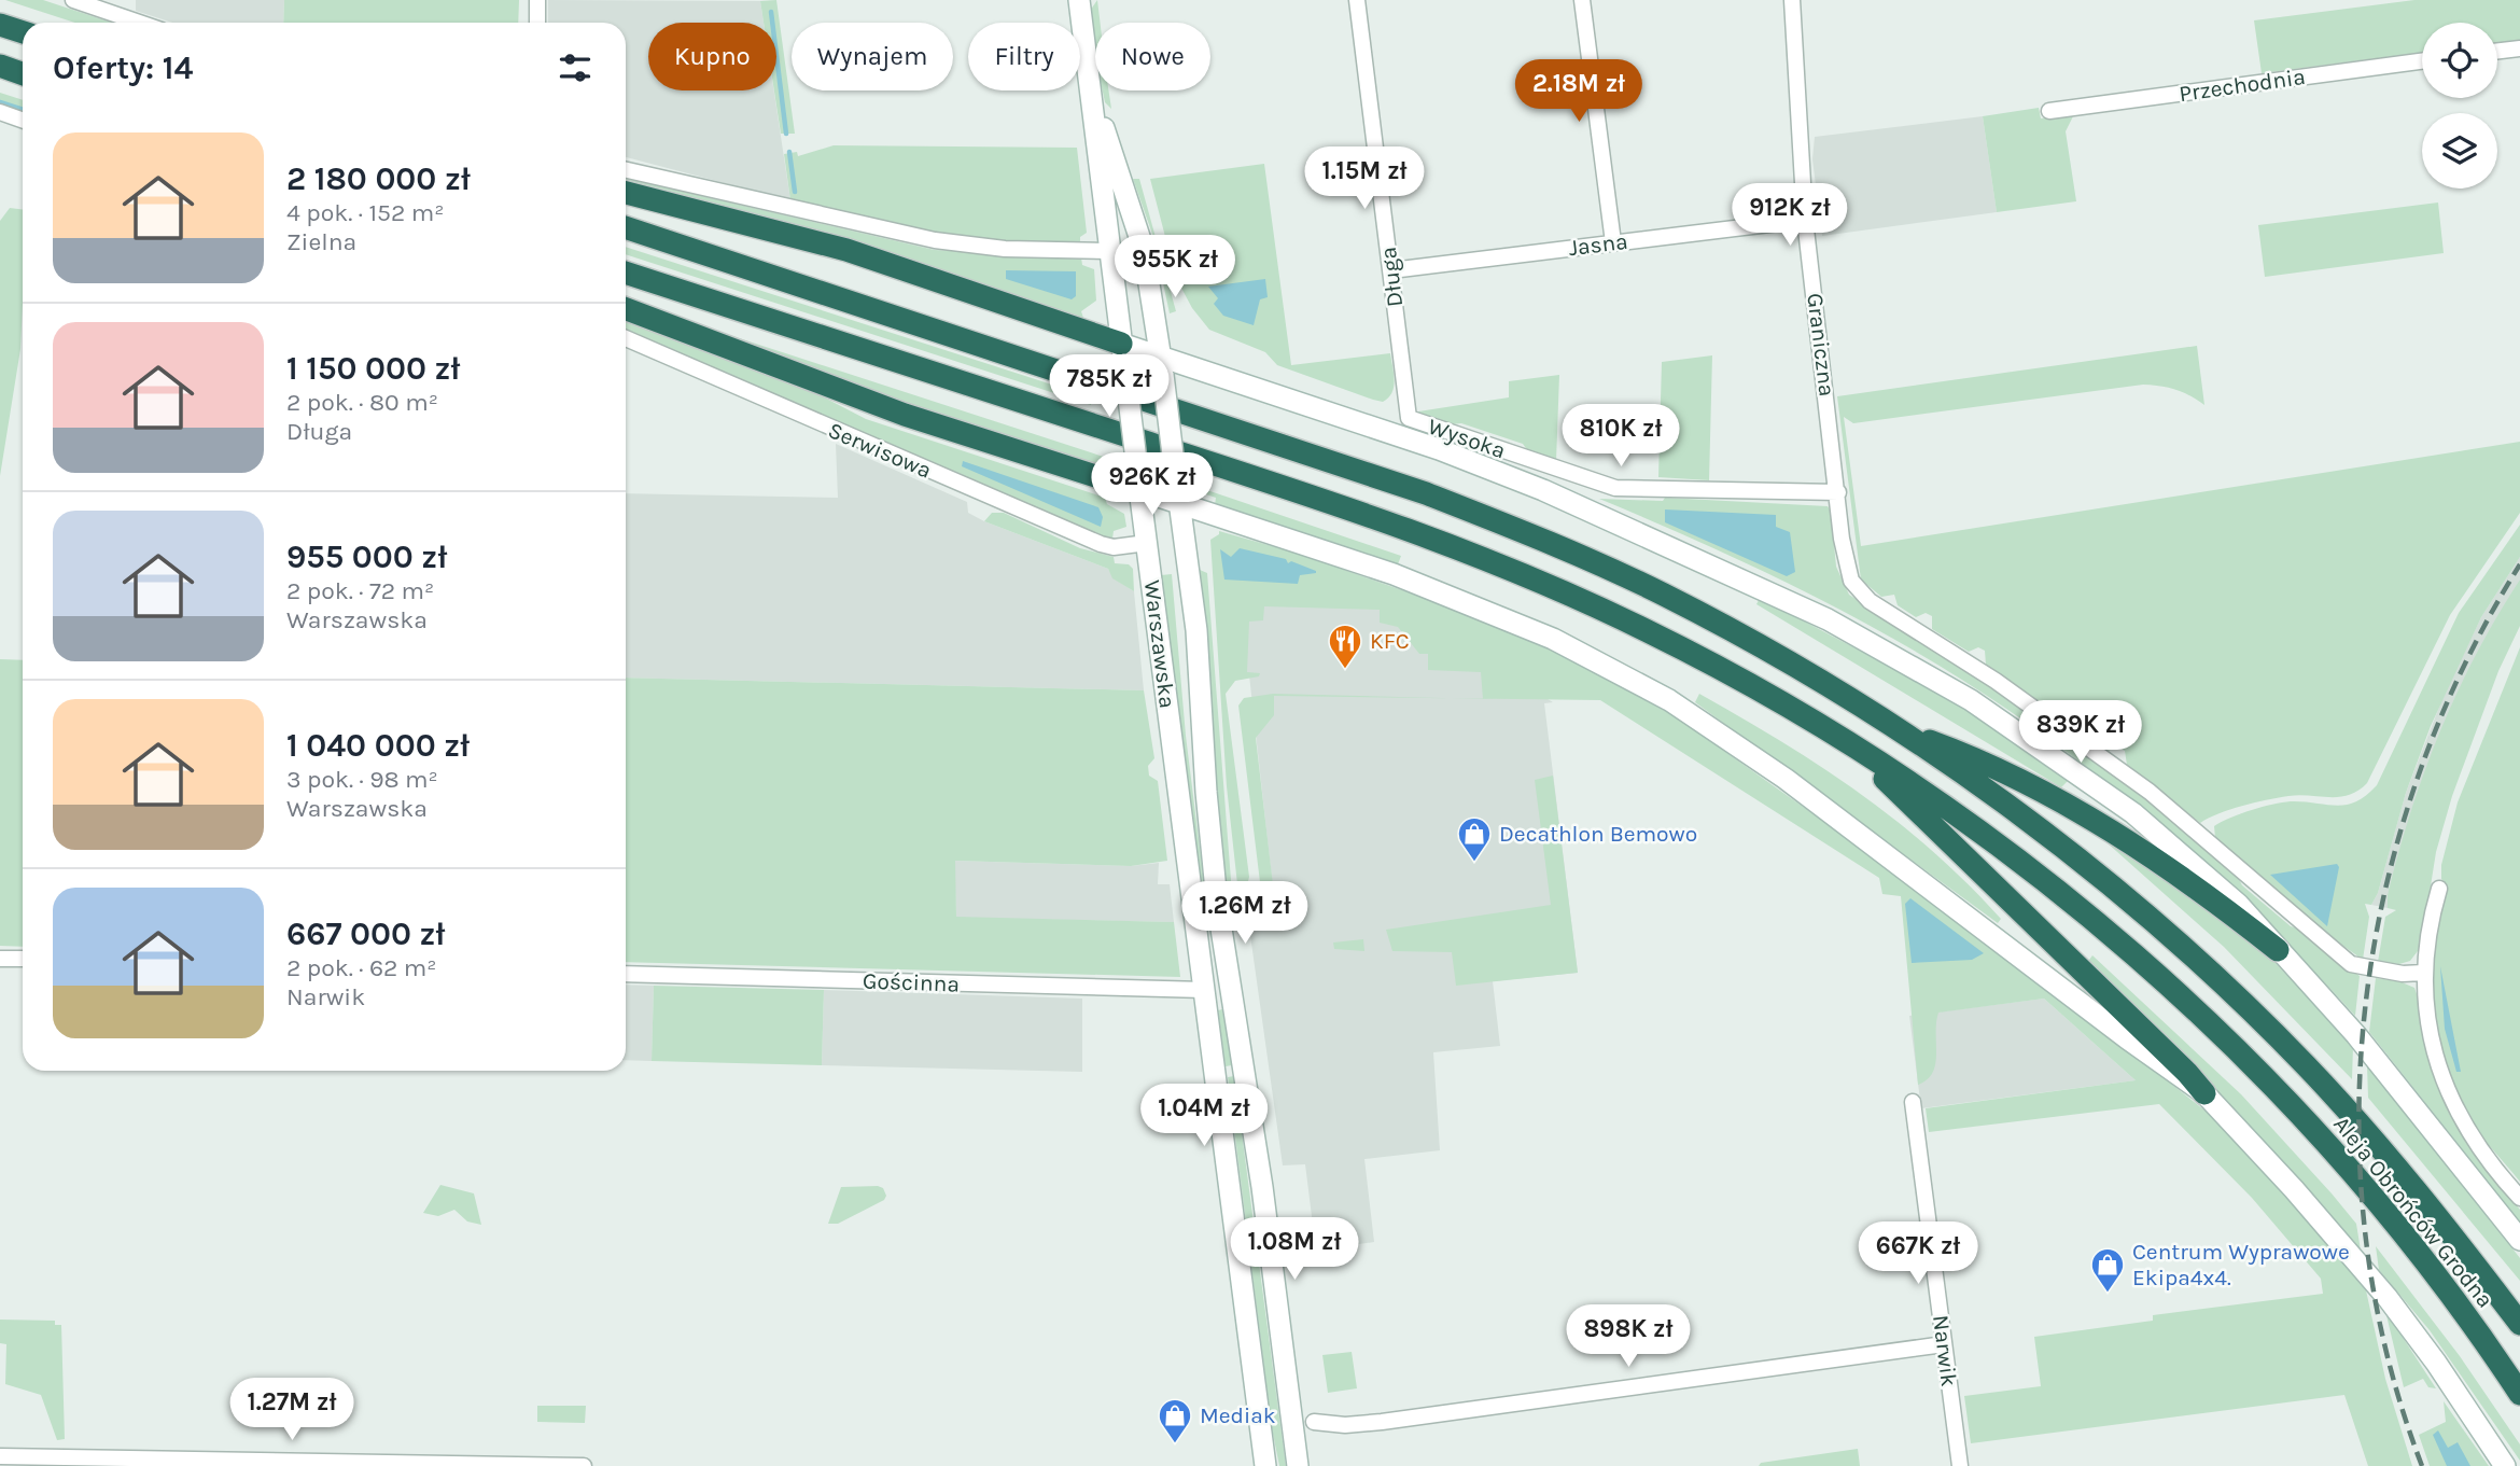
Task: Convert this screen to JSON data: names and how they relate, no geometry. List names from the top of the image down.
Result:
{
  "streets": {
    "highway": ["Aleja Obrońców Grodna"],
    "main road": ["Warszawska"],
    "street": [
      "Przechodnia",
      "Jasna",
      "Długa",
      "Graniczna",
      "Wysoka",
      "Serwisowa",
      "Gościnna",
      "Narwik"
    ]
  },
  "crossings": [
    ["Jasna", "Długa"],
    ["Jasna", "Graniczna"],
    ["Długa", "Wysoka"],
    ["Graniczna", "Wysoka"],
    ["Serwisowa", "Warszawska"],
    ["Warszawska", "Gościnna"]
  ],
  "places": {
    "restaurant": ["KFC"],
    "shop": ["Decathlon Bemowo", "Centrum Wyprawowe Ekipa4x4.", "Mediak"]
  },
  "page": {
    "chip": [
      "Kupno",
      "Wynajem",
      "Filtry",
      "Nowe"
    ],
    "heading": "Oferty: 14",
    "price": [
      "2.18M zł",
      "1.15M zł",
      "912K zł",
      "955K zł",
      "785K zł",
      "810K zł",
      "926K zł",
      "839K zł",
      "1.26M zł",
      "1.04M zł",
      "1.08M zł",
      "667K zł",
      "898K zł",
      "1.27M zł"
    ],
    "list": [
      {
        "name": "2 180 000 zł",
        "note": "4 pok. · 152 m² · Zielna"
      },
      {
        "name": "1 150 000 zł",
        "note": "2 pok. · 80 m² · Długa"
      },
      {
        "name": "955 000 zł",
        "note": "2 pok. · 72 m² · Warszawska"
      },
      {
        "name": "1 040 000 zł",
        "note": "3 pok. · 98 m² · Warszawska"
      },
      {
        "name": "667 000 zł",
        "note": "2 pok. · 62 m² · Narwik"
      }
    ]
  }
}
